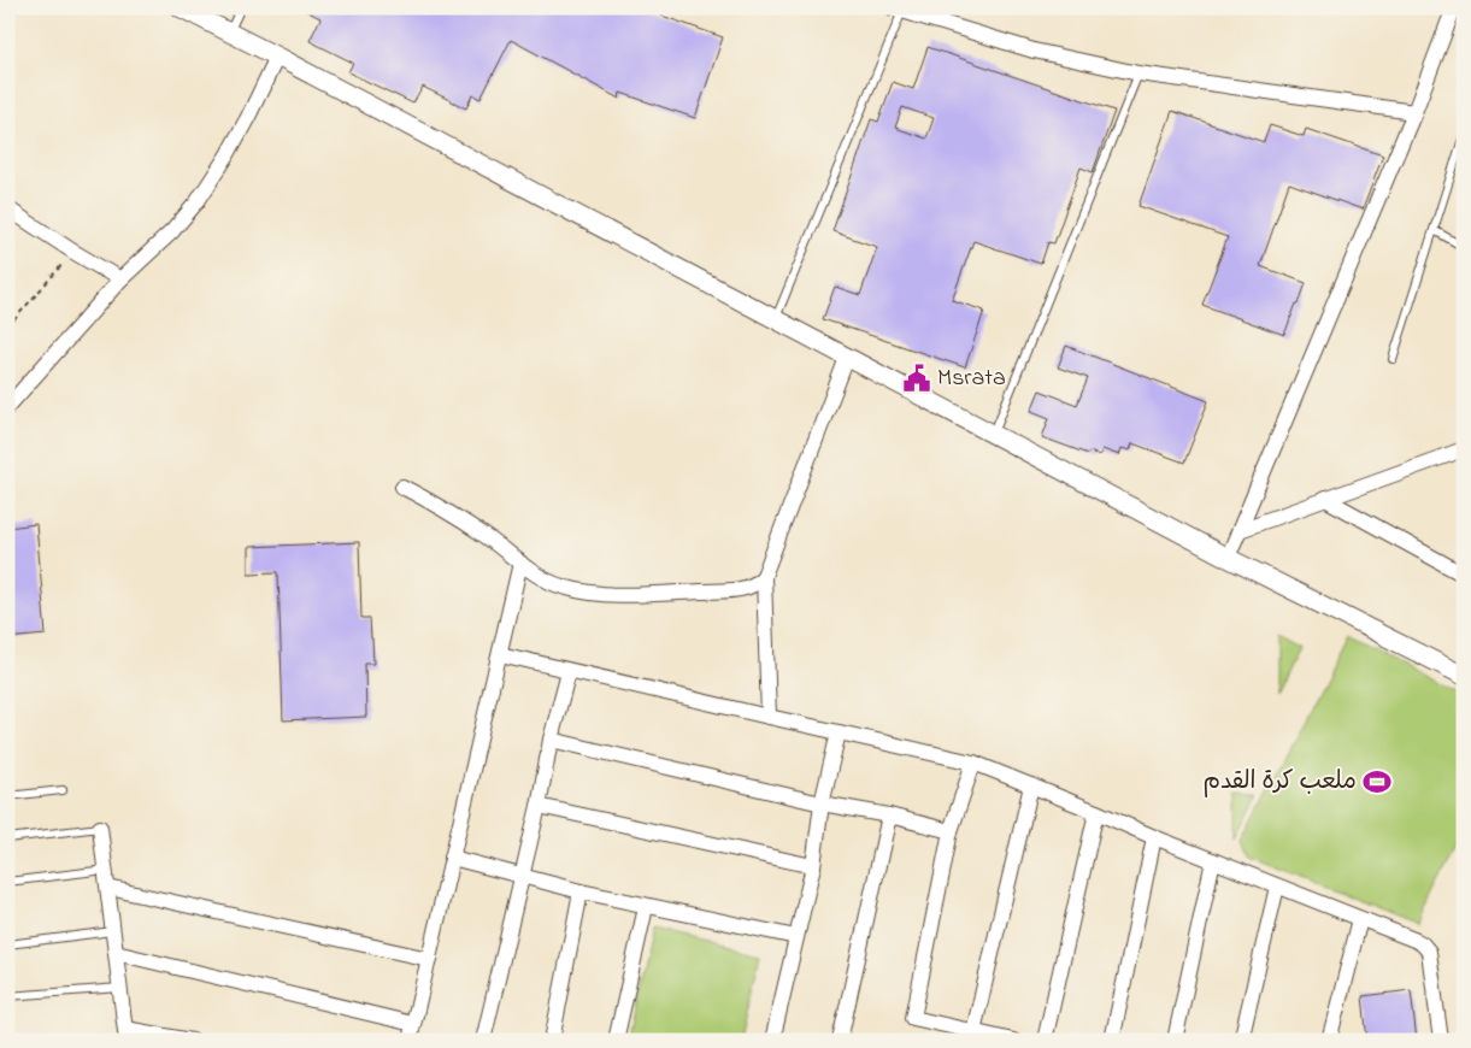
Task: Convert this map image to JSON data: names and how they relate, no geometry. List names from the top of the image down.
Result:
{
  "places": {
    "public building": ["Msrata"],
    "sports": ["ملعب كرة القدم"]
  }
}
